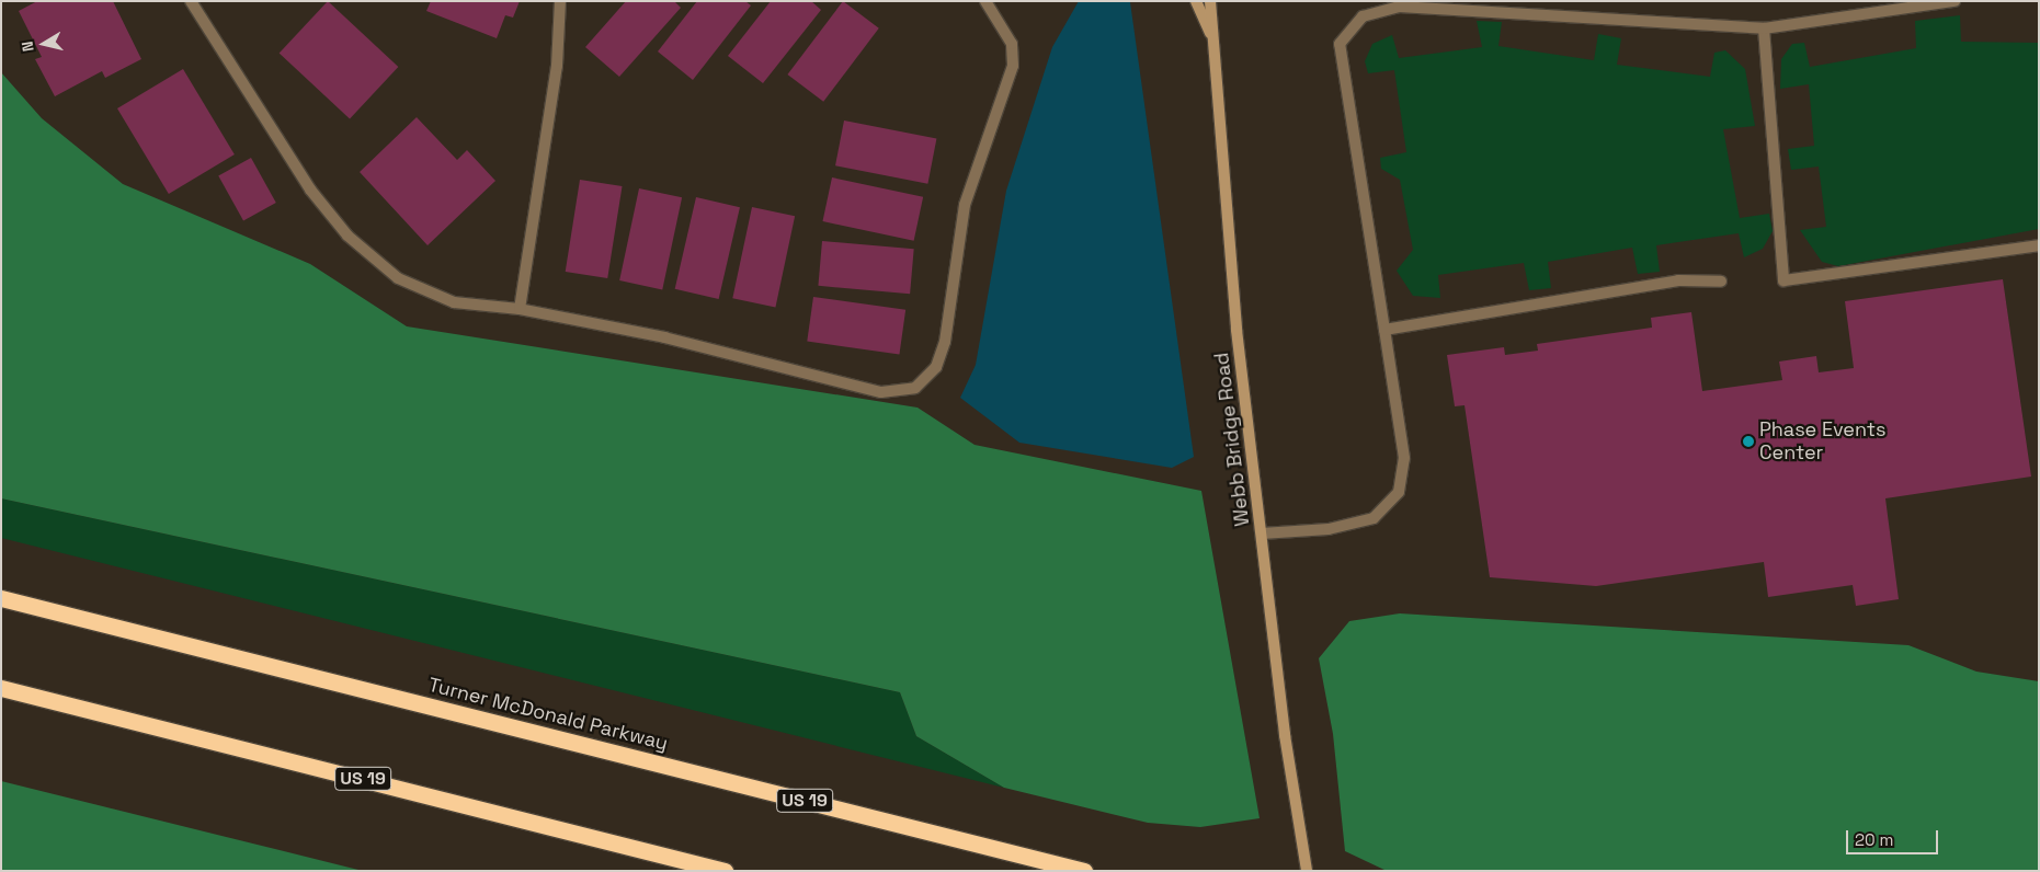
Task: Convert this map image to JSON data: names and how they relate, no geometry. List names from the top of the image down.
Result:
{
  "streets": {
    "highway": ["Turner McDonald Parkway", "US 19"],
    "street": ["Webb Bridge Road"]
  },
  "places": ["Phase Events Center"],
  "scale_bar": "20 m",
  "north": "left"
}
